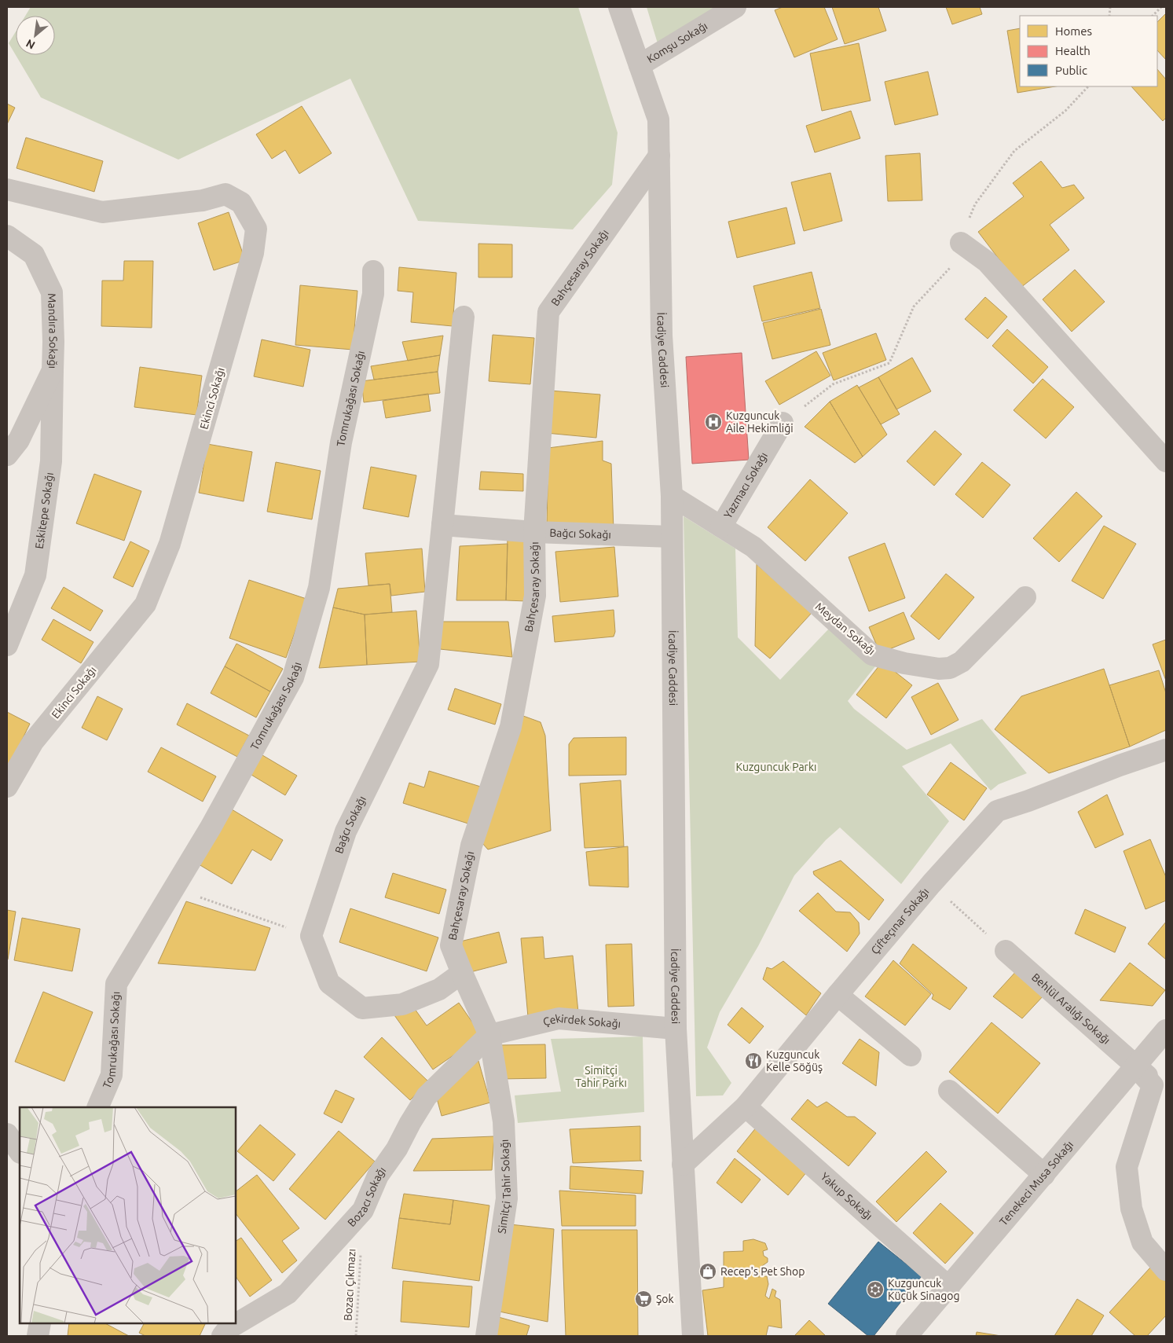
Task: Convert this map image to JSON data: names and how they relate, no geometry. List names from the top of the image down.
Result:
{
  "streets": {
    "street": [
      "Komşu Sokağı",
      "Bahçesaray Sokağı",
      "Mandıra Sokağı",
      "İcadiye Caddesi",
      "Ekinci Sokağı",
      "Tomrukağası Sokağı",
      "Yazmacı Sokağı",
      "Eskitepe Sokağı",
      "Bağcı Sokağı",
      "Meydan Sokağı",
      "Çifteçınar Sokağı",
      "Behlül Aralığı Sokağı",
      "Çekirdek Sokağı",
      "Tenekeci Musa Sokağı",
      "Simitçi Tahir Sokağı",
      "Bozacı Sokağı",
      "Yakup Sokağı"
    ],
    "path": ["Bozacı Çıkmazı"]
  },
  "crossings": [
    ["Komşu Sokağı", "İcadiye Caddesi"],
    ["Bahçesaray Sokağı", "İcadiye Caddesi"],
    ["Bahçesaray Sokağı", "Bağcı Sokağı"],
    ["Bahçesaray Sokağı", "Çekirdek Sokağı"],
    ["Bahçesaray Sokağı", "Simitçi Tahir Sokağı"],
    ["Bahçesaray Sokağı", "Bozacı Sokağı"],
    ["Mandıra Sokağı", "Eskitepe Sokağı"],
    ["İcadiye Caddesi", "Bağcı Sokağı"],
    ["İcadiye Caddesi", "Meydan Sokağı"],
    ["İcadiye Caddesi", "Çifteçınar Sokağı"],
    ["İcadiye Caddesi", "Çekirdek Sokağı"],
    ["Yazmacı Sokağı", "Meydan Sokağı"],
    ["Çifteçınar Sokağı", "Yakup Sokağı"],
    ["Behlül Aralığı Sokağı", "Tenekeci Musa Sokağı"],
    ["Çekirdek Sokağı", "Simitçi Tahir Sokağı"],
    ["Çekirdek Sokağı", "Bozacı Sokağı"],
    ["Tenekeci Musa Sokağı", "Yakup Sokağı"],
    ["Simitçi Tahir Sokağı", "Bozacı Sokağı"],
    ["Bozacı Sokağı", "Bozacı Çıkmazı"]
  ],
  "parks": ["Kuzguncuk Parkı", "Simitçi Tahir Parkı"],
  "places": {
    "hospital": ["Kuzguncuk Aile Hekimliği"],
    "restaurant": ["Kuzguncuk Kelle Söğüş"],
    "shop": ["Recep's Pet Shop"],
    "synagogue": ["Kuzguncuk Küçük Sinagog"],
    "supermarket": ["Şok"]
  },
  "legend": ["Homes", "Health", "Public"],
  "north": "bottom left"
}
